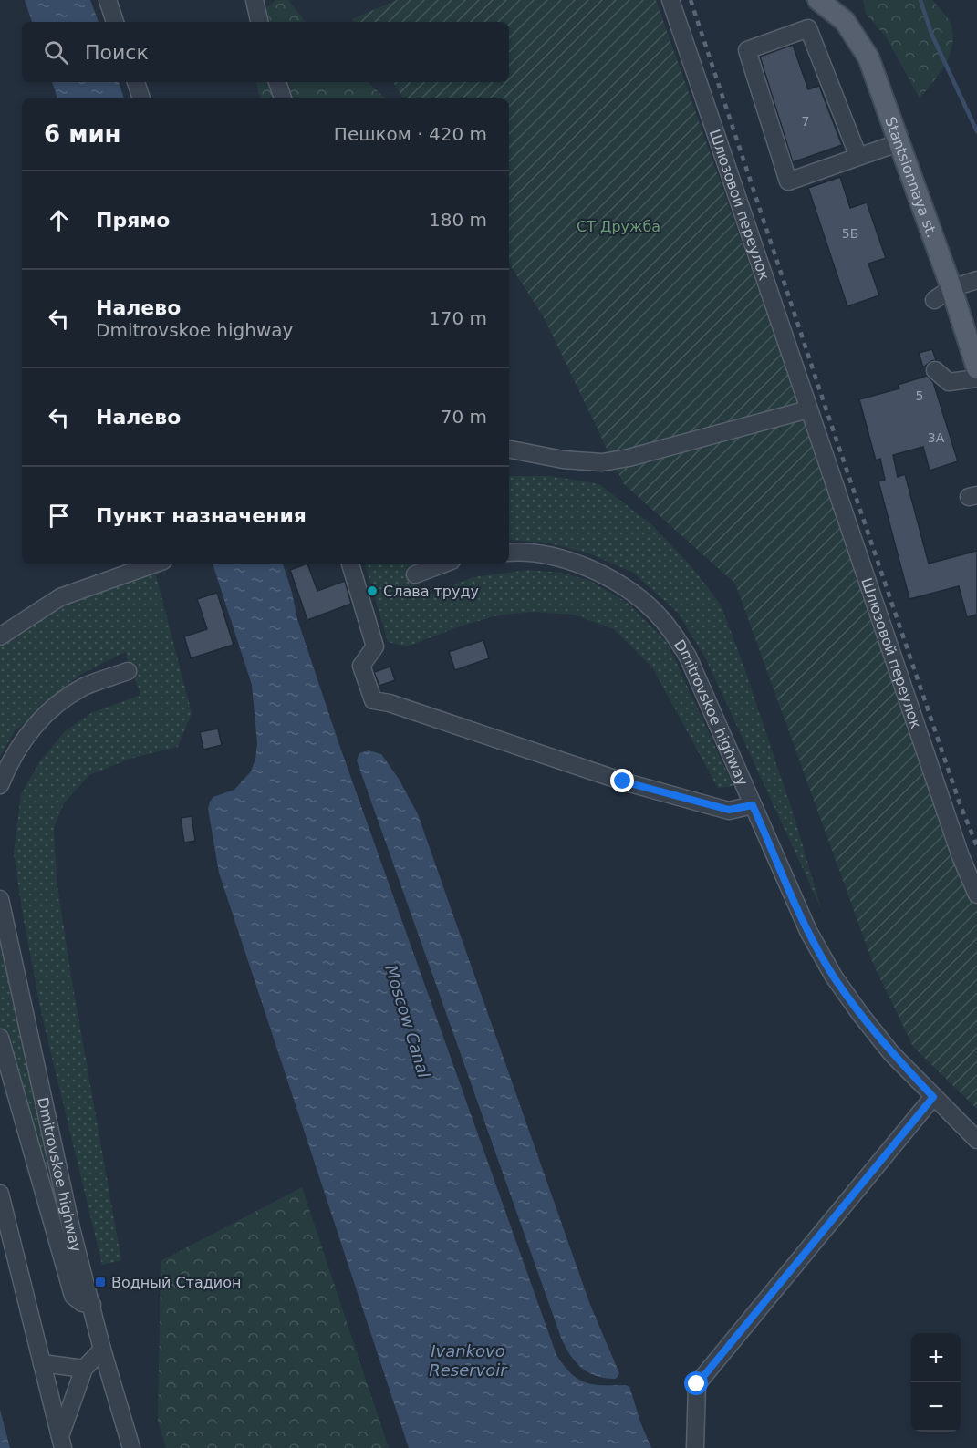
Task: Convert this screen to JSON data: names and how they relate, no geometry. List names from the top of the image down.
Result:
{
  "streets": {
    "main road": ["Stantsionnaya st."],
    "street": ["Шлюзовой переулок", "Dmitrovskoe highway"]
  },
  "water": ["Moscow Canal", "Ivankovo Reservoir"],
  "parks": ["СТ Дружба"],
  "places": {
    "other": ["Слава труду"],
    "transit": ["Водный Стадион"]
  },
  "house_numbers": [
    "7",
    "5Б",
    "5",
    "3А"
  ],
  "page": {
    "search": "Поиск",
    "heading": ["6 мин", "Пешком · 420 m"],
    "list": [
      ["Прямо", "180 m"],
      ["Налево", "Dmitrovskoe highway", "170 m"],
      ["Налево", "70 m"],
      "Пункт назначения"
    ],
    "map_buttons": ["+", "−"]
  }
}
